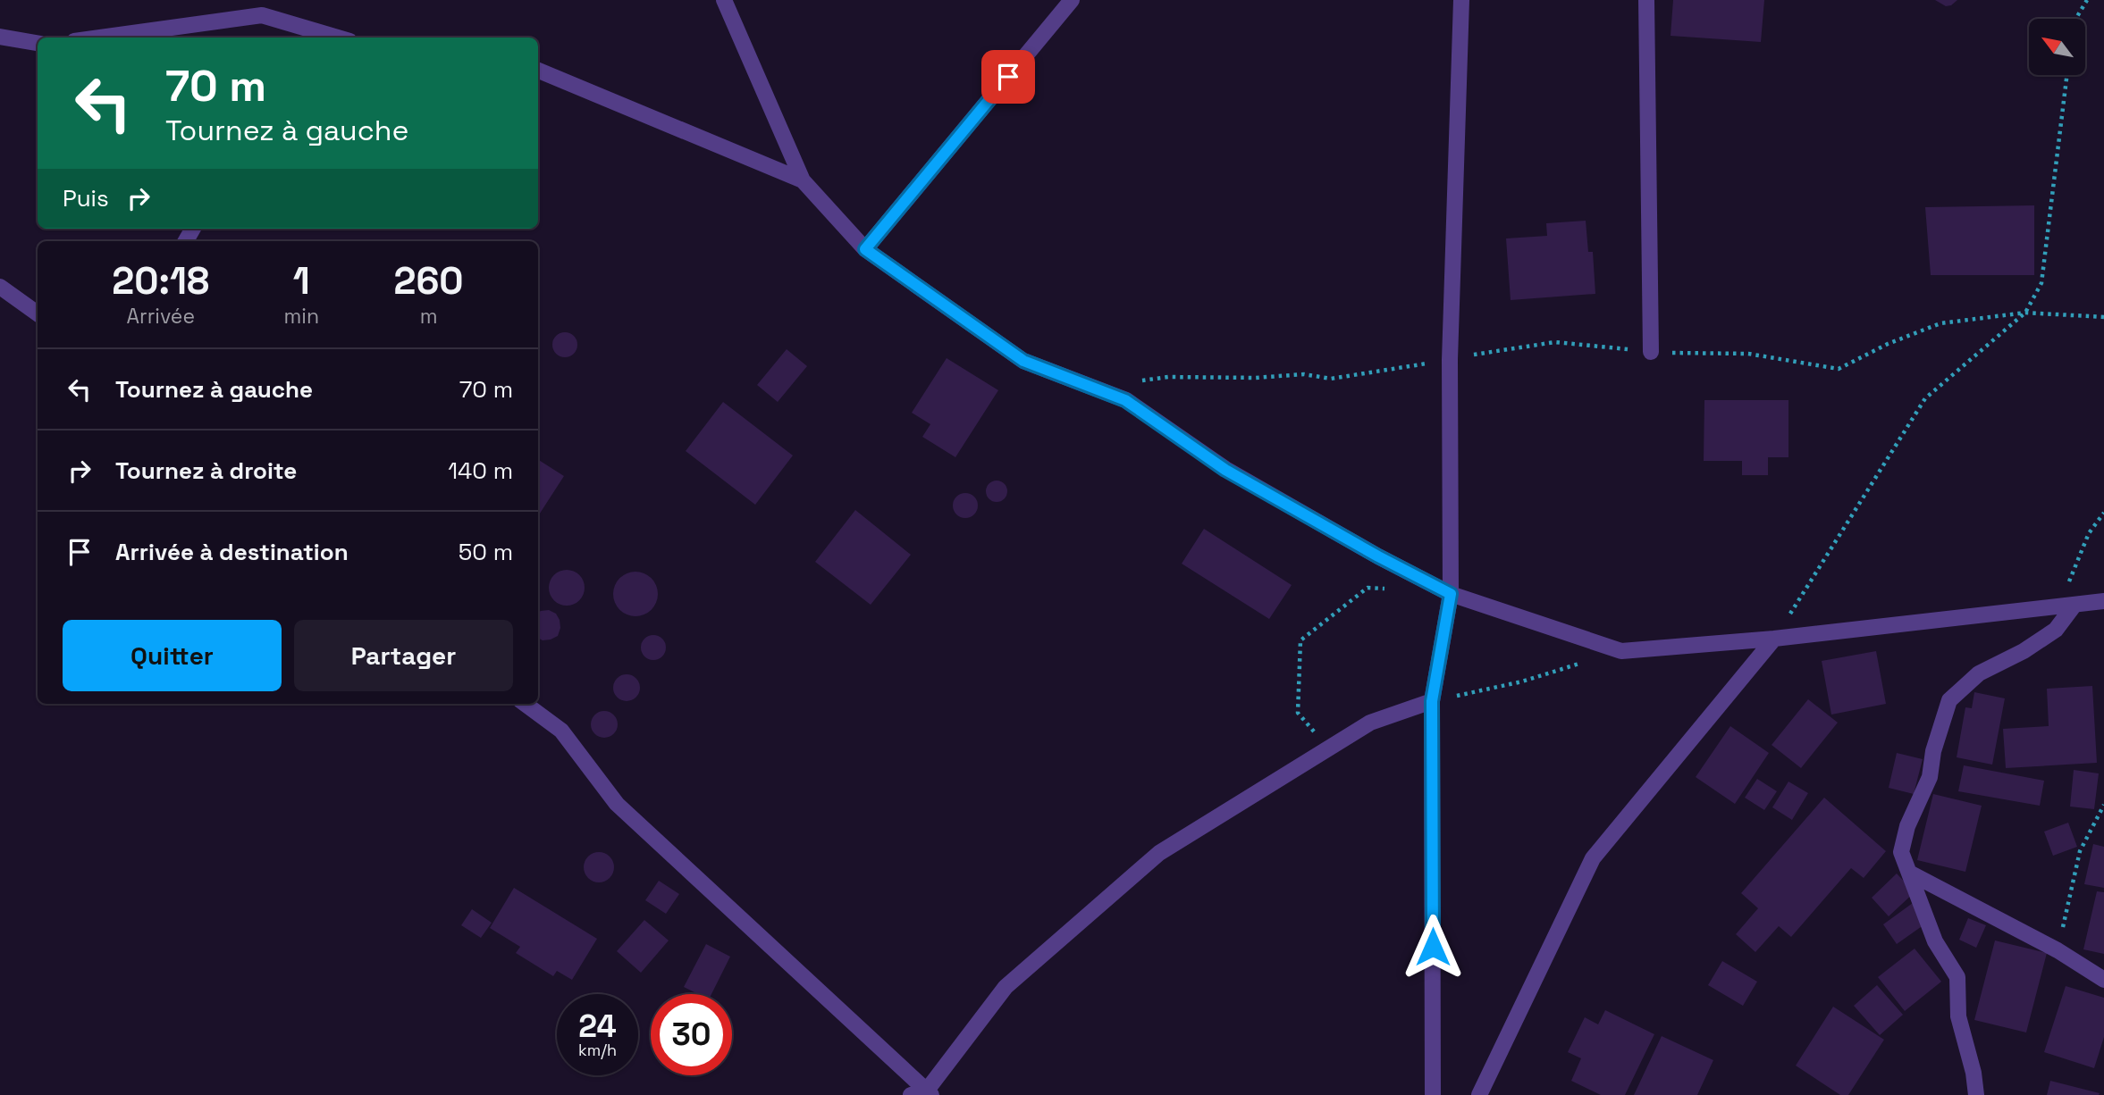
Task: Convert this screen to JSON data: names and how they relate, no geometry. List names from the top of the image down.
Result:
{
  "north": "top left",
  "page": {
    "turn": ["70 m", "Tournez à gauche"],
    "then": "Puis",
    "eta": [
      "20:18",
      "Arrivée",
      "1",
      "min",
      "260",
      "m"
    ],
    "list": [
      {
        "name": "Tournez à gauche",
        "value": "70 m"
      },
      {
        "name": "Tournez à droite",
        "value": "140 m"
      },
      {
        "name": "Arrivée à destination",
        "value": "50 m"
      }
    ],
    "buttons": ["Quitter", "Partager"],
    "speed": "24 km/h",
    "limit": "30"
  }
}
